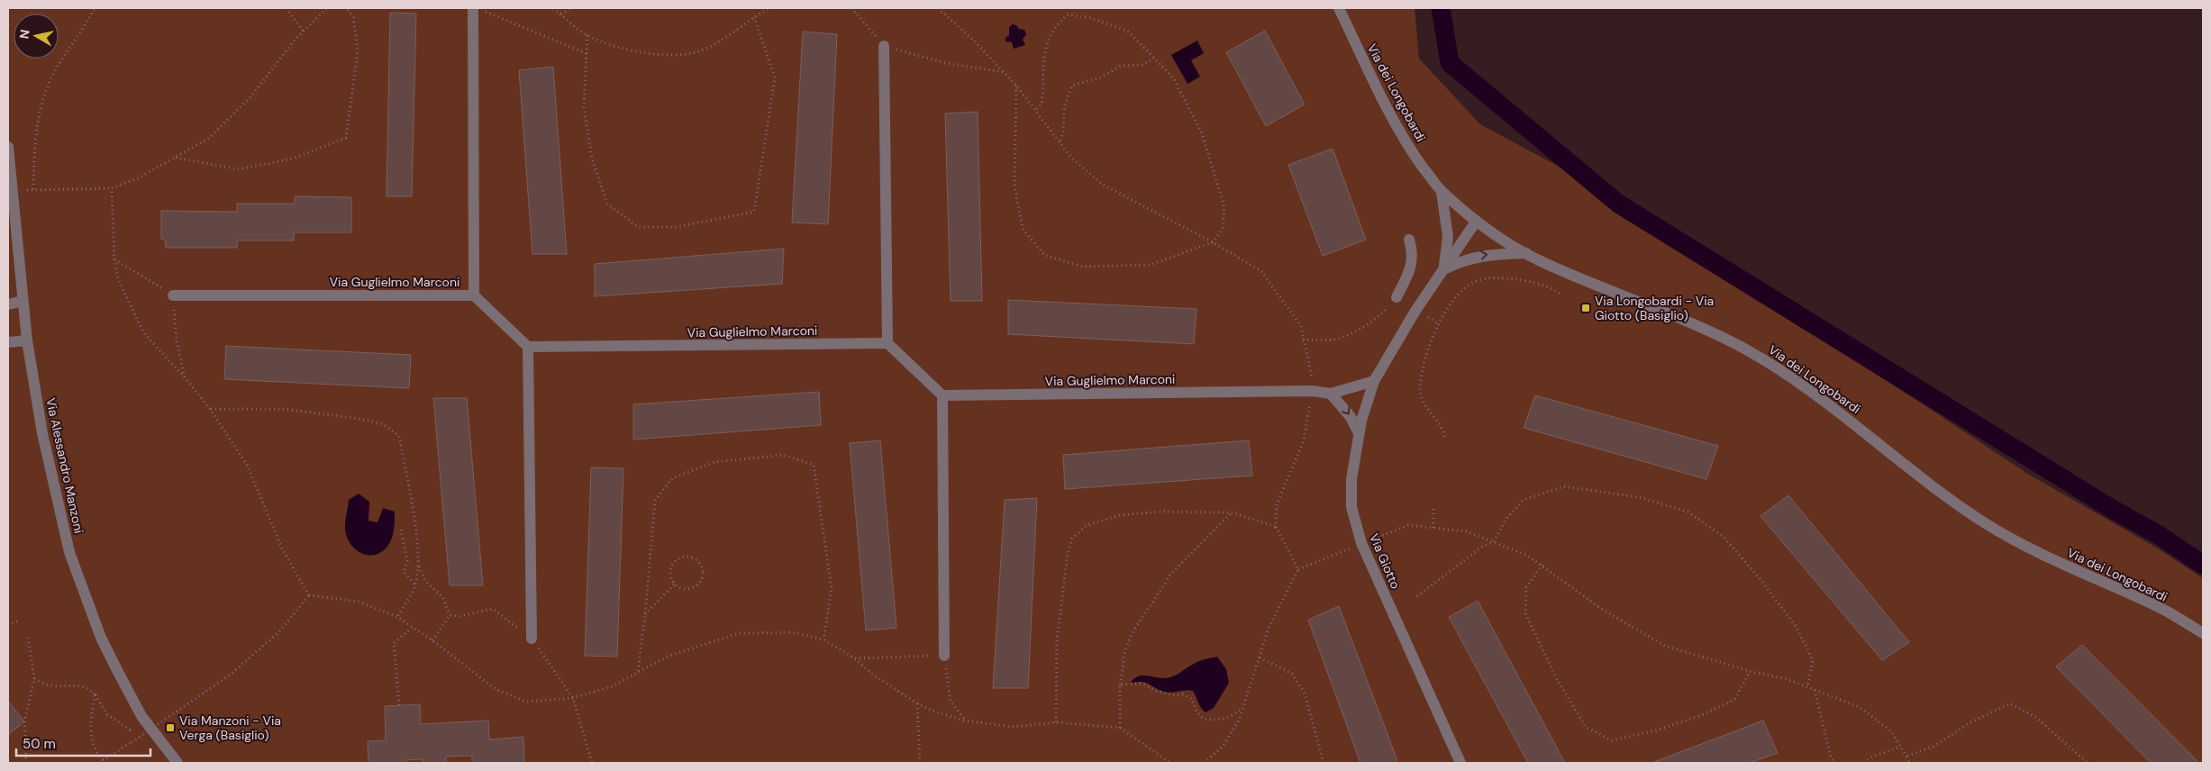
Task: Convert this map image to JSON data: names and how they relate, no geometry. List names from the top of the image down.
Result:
{
  "streets": {
    "street": [
      "Via dei Longobardi",
      "Via Guglielmo Marconi",
      "Via Alessandro Manzoni",
      "Via Giotto"
    ]
  },
  "crossings": [
    ["Via dei Longobardi", "Via Giotto"],
    ["Via Guglielmo Marconi", "Via Giotto"]
  ],
  "places": {
    "transit": ["Via Longobardi - Via Giotto (Basiglio)", "Via Manzoni - Via Verga (Basiglio)"]
  },
  "scale_bar": "50 m",
  "north": "left"
}
